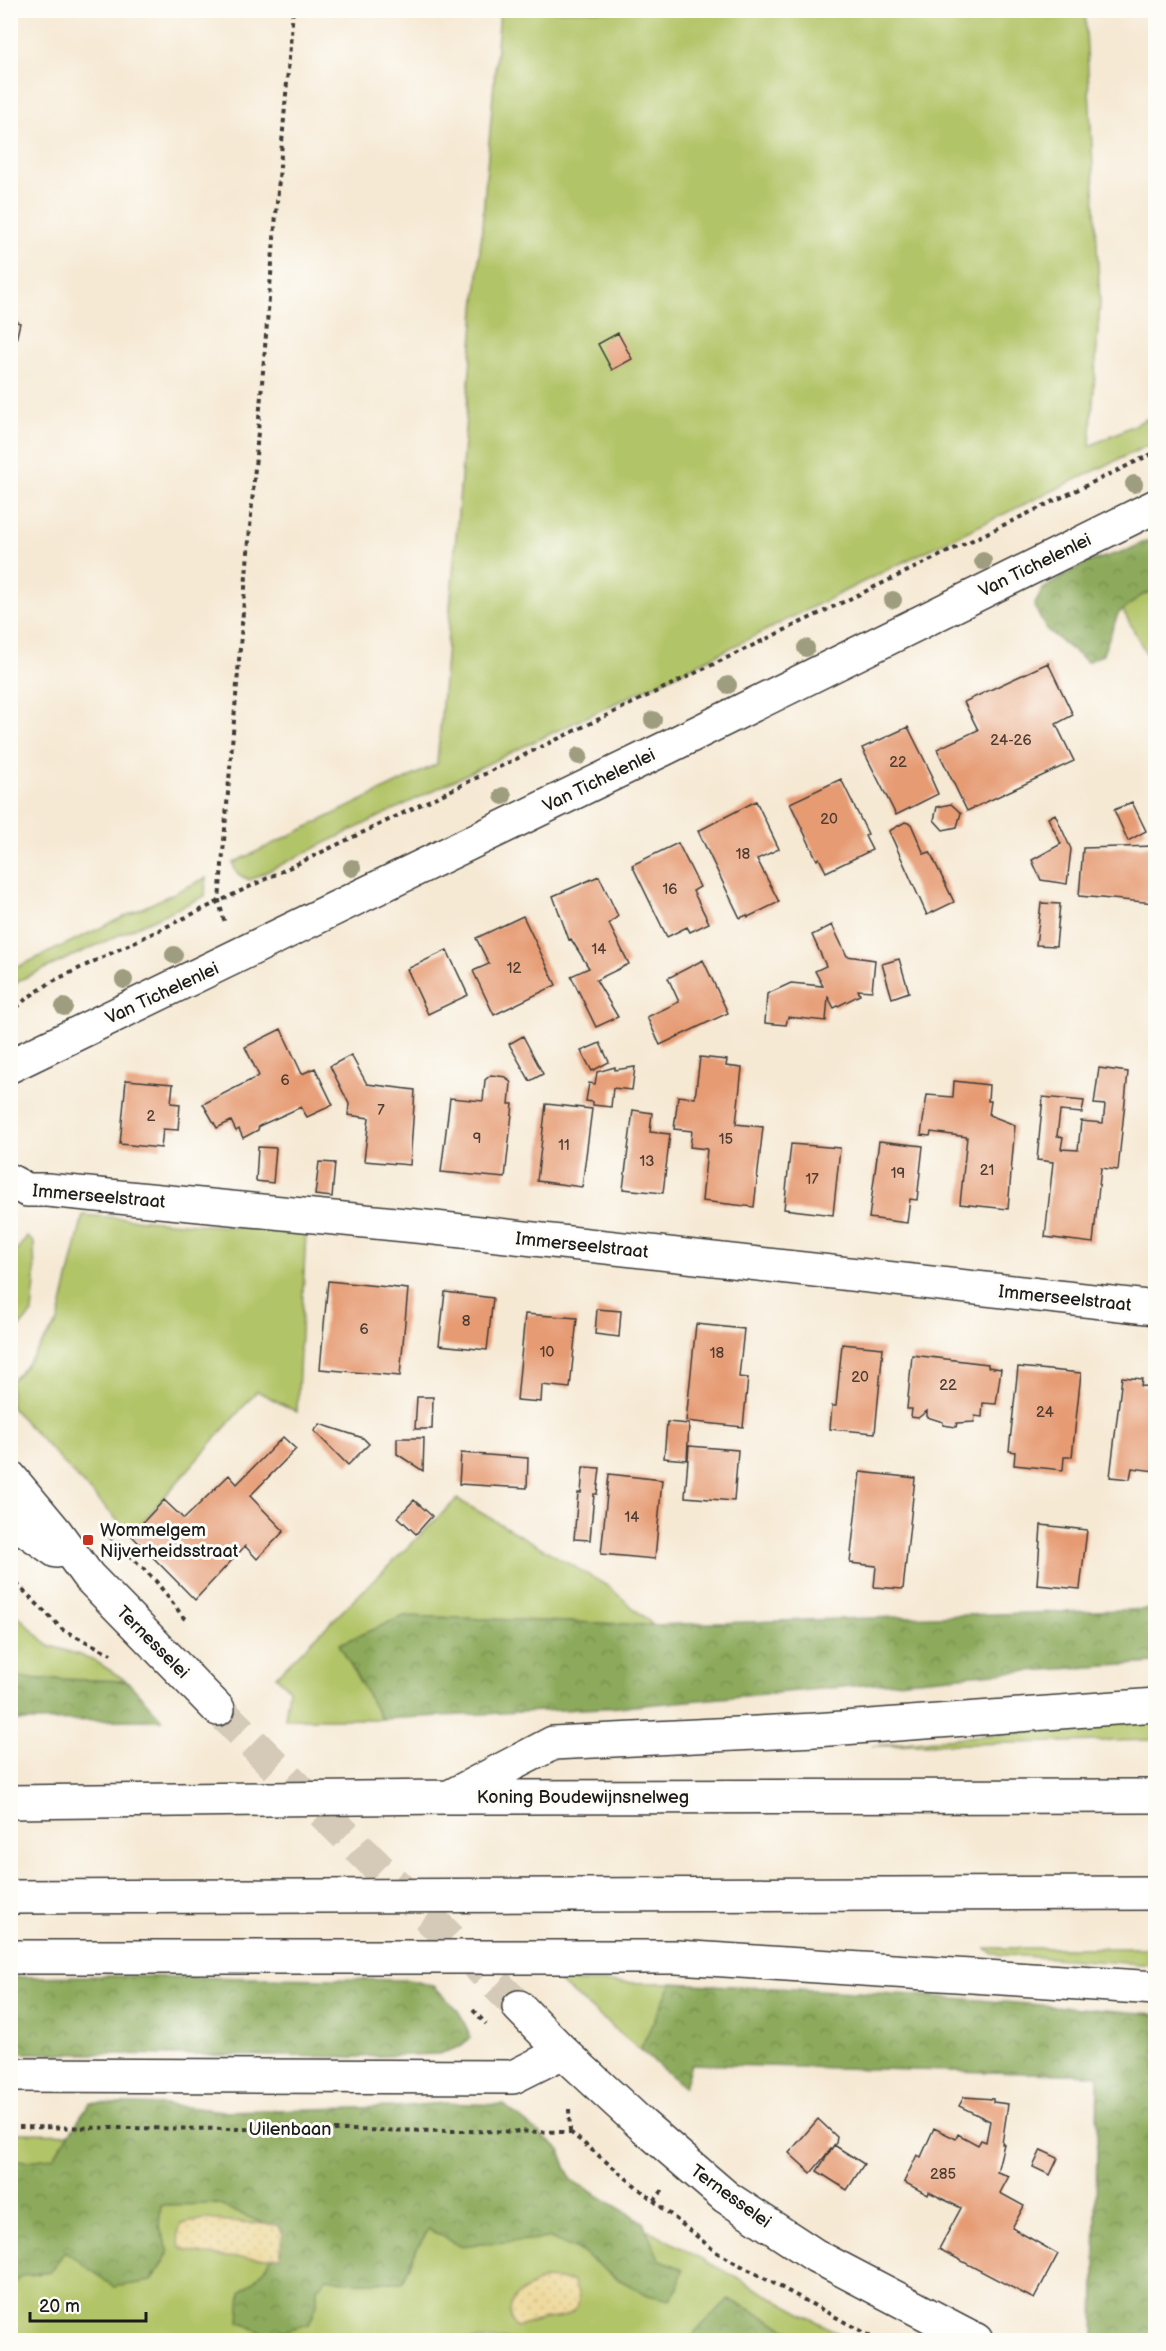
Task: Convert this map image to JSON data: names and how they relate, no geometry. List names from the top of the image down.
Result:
{
  "streets": {
    "main road": [
      "Van Tichelenlei",
      "Immerseelstraat",
      "Ternesselei",
      "Koning Boudewijnsnelweg"
    ],
    "path": ["Uilenbaan"]
  },
  "places": {
    "transit": ["Wommelgem Nijverheidsstraat"]
  },
  "house_numbers": [
    "24-26",
    "22",
    "20",
    "18",
    "16",
    "14",
    "12",
    "6",
    "7",
    "2",
    "9",
    "15",
    "11",
    "13",
    "21",
    "19",
    "17",
    "8",
    "6",
    "10",
    "18",
    "20",
    "22",
    "24",
    "14",
    "285"
  ],
  "scale_bar": "20 m"
}
